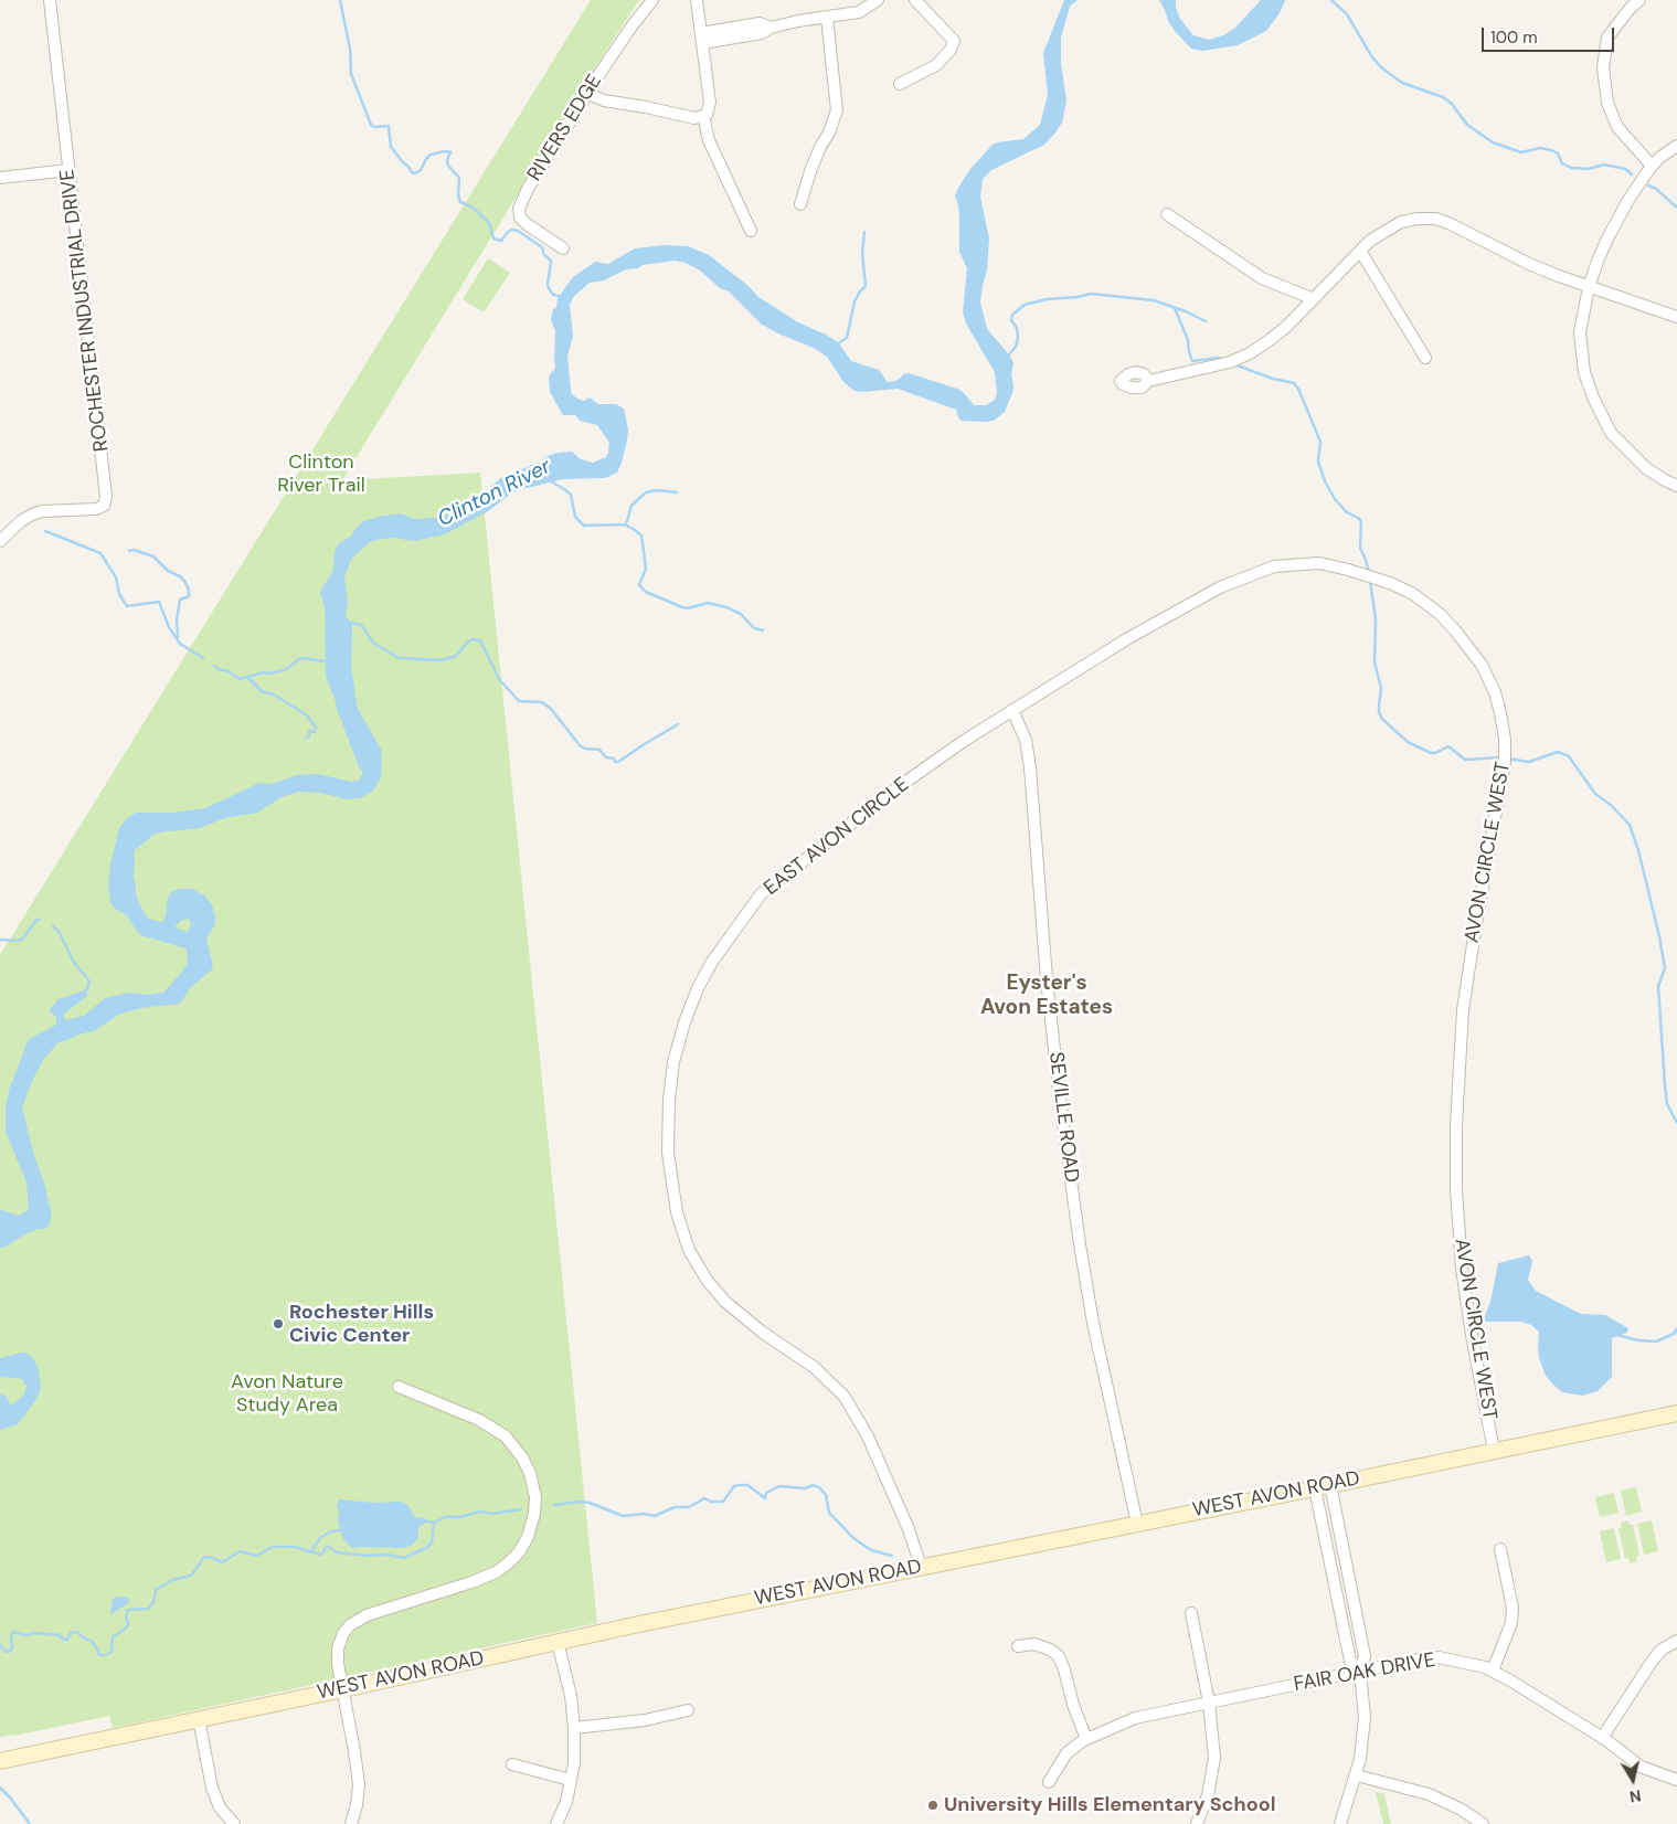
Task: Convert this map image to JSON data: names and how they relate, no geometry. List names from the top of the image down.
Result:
{
  "streets": {
    "street": [
      "RIVERS EDGE",
      "ROCHESTER INDUSTRIAL DRIVE",
      "EAST AVON CIRCLE",
      "AVON CIRCLE WEST",
      "SEVILLE ROAD",
      "WEST AVON ROAD",
      "FAIR OAK DRIVE"
    ]
  },
  "crossings": [
    ["EAST AVON CIRCLE", "AVON CIRCLE WEST"],
    ["EAST AVON CIRCLE", "SEVILLE ROAD"],
    ["EAST AVON CIRCLE", "WEST AVON ROAD"],
    ["AVON CIRCLE WEST", "SEVILLE ROAD"],
    ["AVON CIRCLE WEST", "WEST AVON ROAD"],
    ["SEVILLE ROAD", "WEST AVON ROAD"]
  ],
  "districts": ["Eyster's Avon Estates"],
  "water": ["Clinton River"],
  "parks": ["Clinton River Trail", "Avon Nature Study Area"],
  "places": ["Rochester Hills Civic Center", "University Hills Elementary School"],
  "scale_bar": "100 m",
  "north": "bottom"
}
